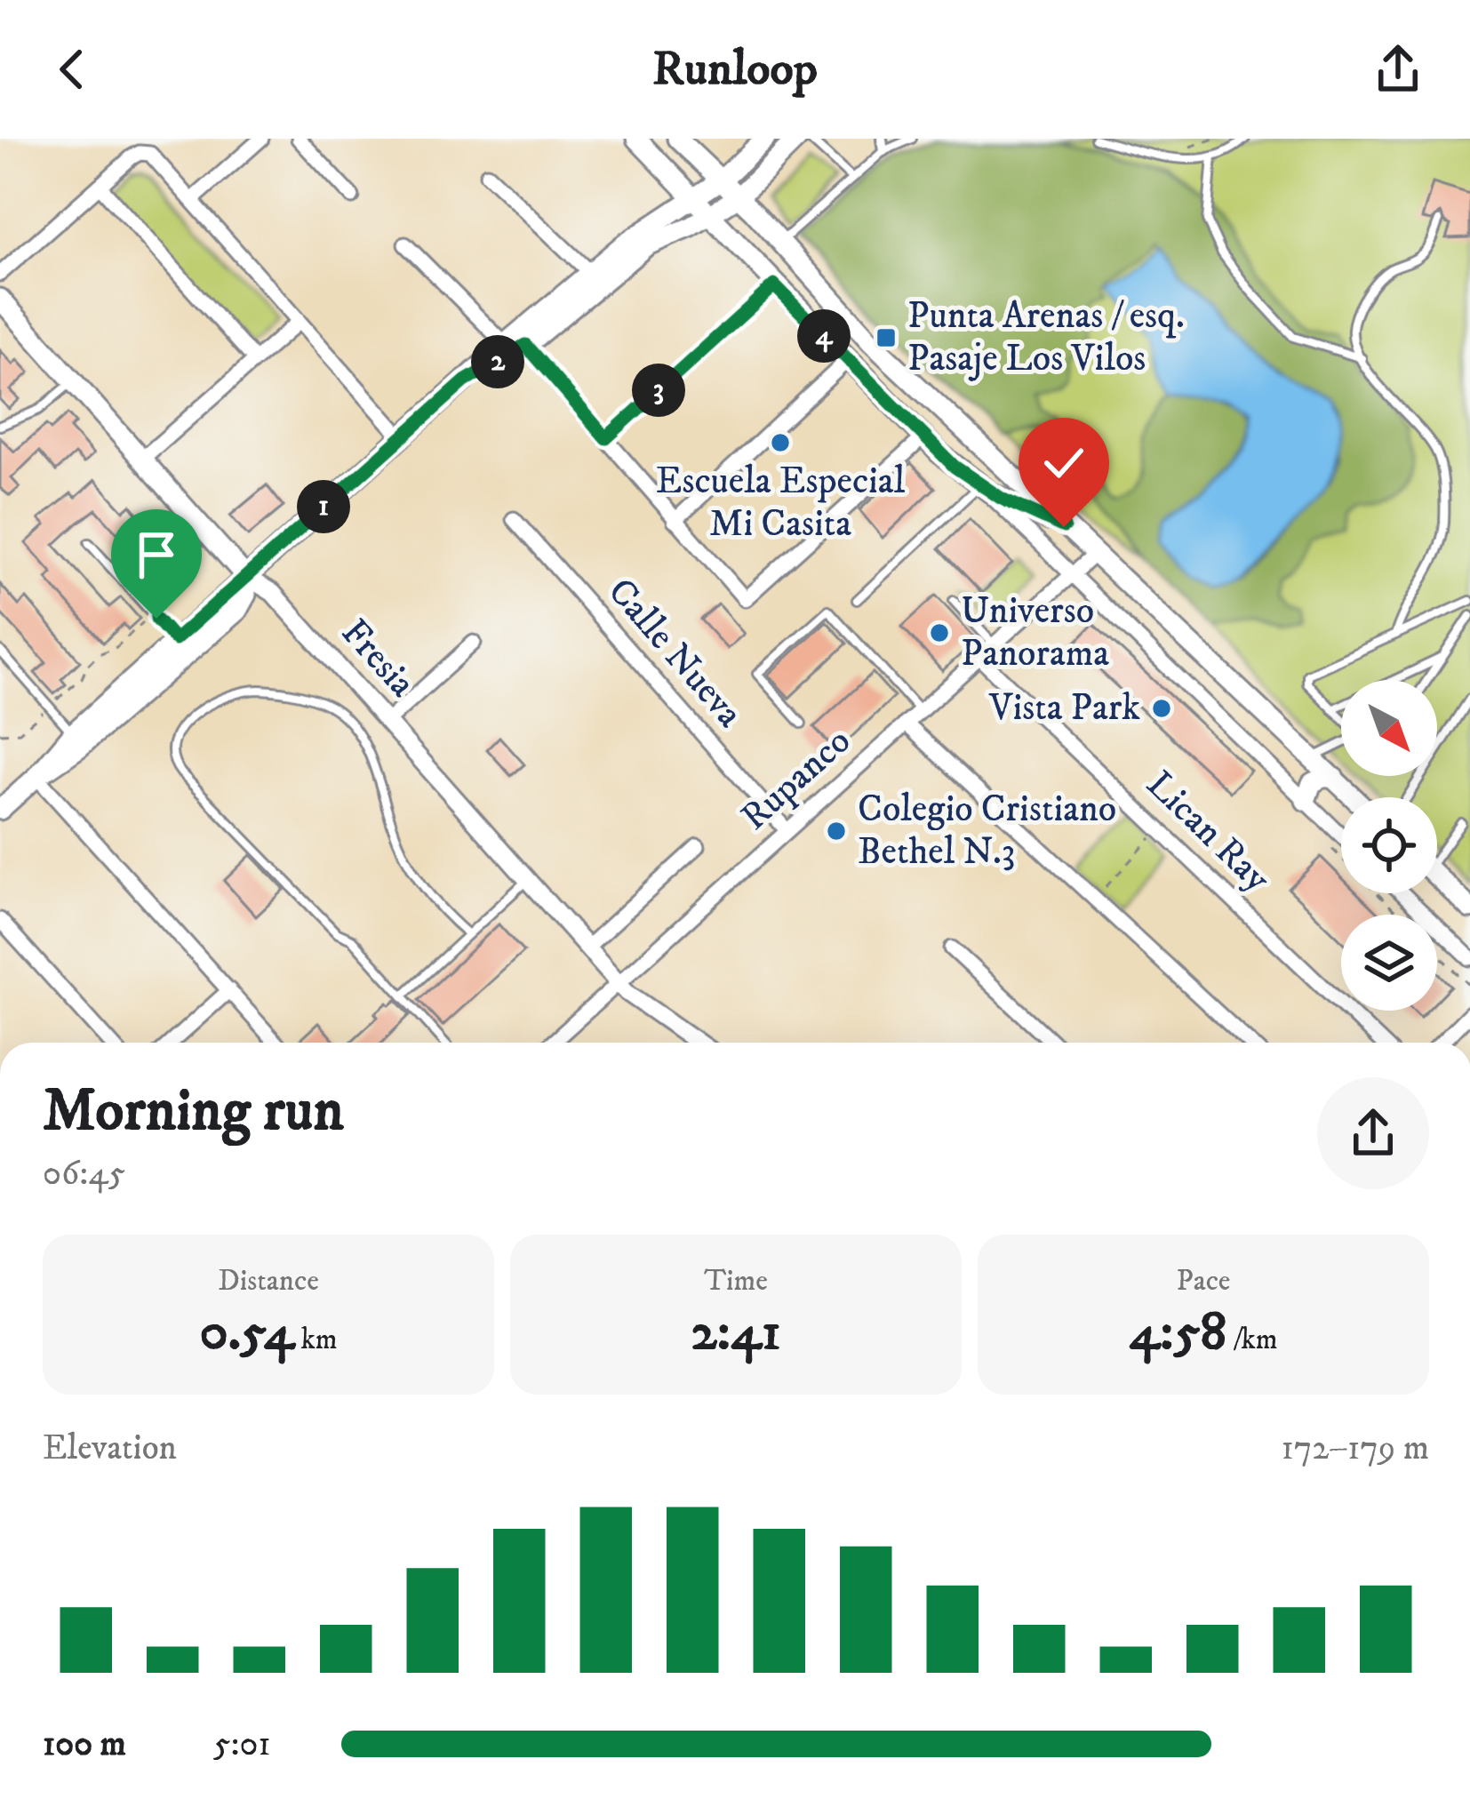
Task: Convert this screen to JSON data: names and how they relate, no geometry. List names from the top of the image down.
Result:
{
  "streets": {
    "main road": ["Fresia"],
    "street": ["Calle Nueva", "Rupanco", "Lican Ray"]
  },
  "crossings": [
    ["Calle Nueva", "Rupanco"],
    ["Fresia", "Rupanco"],
    ["Rupanco", "Lican Ray"]
  ],
  "places": {
    "transit": ["Punta Arenas / esq. Pasaje Los Vilos"],
    "other": [
      "Escuela Especial Mi Casita",
      "Universo Panorama",
      "Vista Park",
      "Colegio Cristiano Bethel N.3"
    ]
  },
  "north": "bottom right",
  "page": {
    "header": "Runloop",
    "pins": [
      "4",
      "2",
      "3",
      "1"
    ],
    "heading": ["Morning run", "06:45"],
    "stats": [
      ["Distance", "0.54 km"],
      ["Time", "2:41"],
      ["Pace", "4:58 /km"]
    ],
    "chart": ["Elevation", "172–179 m"],
    "list": [
      {
        "name": "100 m",
        "note": "5:01"
      }
    ]
  }
}
